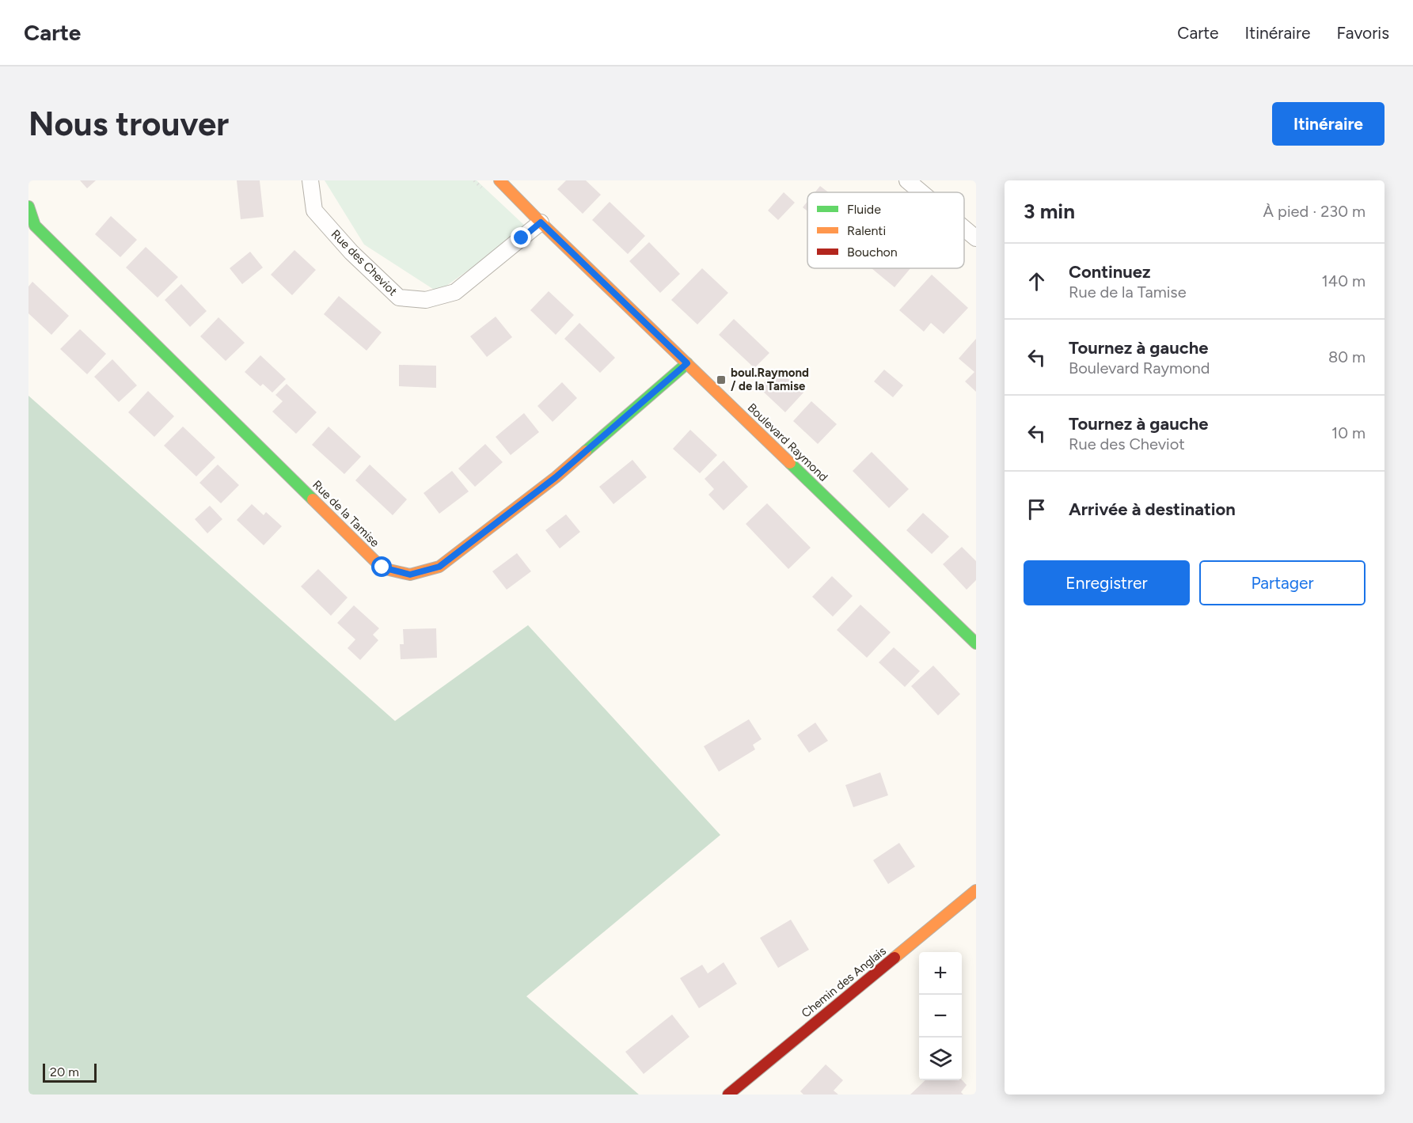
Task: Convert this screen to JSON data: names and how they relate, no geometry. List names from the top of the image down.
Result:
{
  "streets": {
    "street": [
      "Rue des Cheviot",
      "Boulevard Raymond",
      "Rue de la Tamise",
      "Chemin des Anglais"
    ]
  },
  "crossings": [
    ["Rue des Cheviot", "Boulevard Raymond"],
    ["Boulevard Raymond", "Rue de la Tamise"]
  ],
  "places": {
    "transit": ["boul.Raymond / de la Tamise"]
  },
  "legend": ["Fluide", "Ralenti", "Bouchon"],
  "scale_bar": "20 m",
  "page": {
    "header": "Carte",
    "nav": ["Carte", "Itinéraire", "Favoris"],
    "buttons": [
      "Itinéraire",
      ["Enregistrer", "Partager"]
    ],
    "title": "Nous trouver",
    "heading": ["3 min", "À pied · 230 m"],
    "list": [
      ["Continuez", "Rue de la Tamise", "140 m"],
      ["Tournez à gauche", "Boulevard Raymond", "80 m"],
      ["Tournez à gauche", "Rue des Cheviot", "10 m"],
      "Arrivée à destination"
    ],
    "map_buttons": ["+", "−"],
    "scale": "20 m"
  }
}
